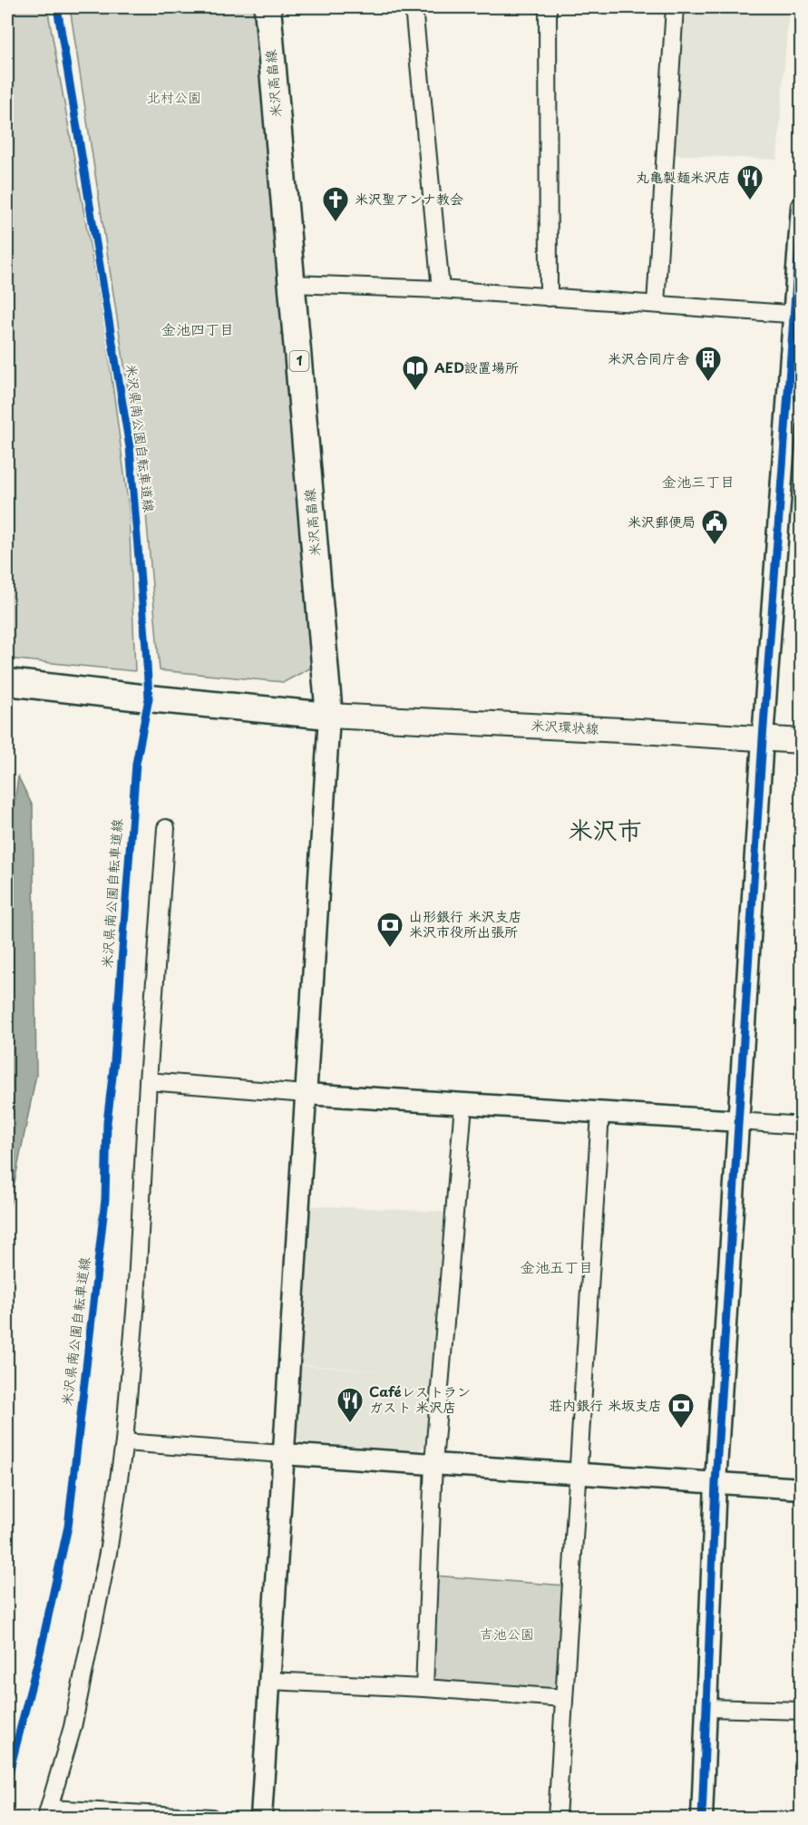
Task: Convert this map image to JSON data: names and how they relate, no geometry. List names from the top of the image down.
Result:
{
  "streets": {
    "main road": ["米沢高畠線", "1", "米沢環状線"],
    "cycle path": ["米沢県南公園自転車道線"]
  },
  "crossings": [
    ["米沢高畠線", "米沢環状線"]
  ],
  "districts": [
    "金池四丁目",
    "金池三丁目",
    "米沢市",
    "金池五丁目"
  ],
  "parks": ["北村公園", "吉池公園"],
  "places": {
    "restaurant": ["丸亀製麺米沢店", "Caféレストラン ガスト 米沢店"],
    "church": ["米沢聖アンナ教会"],
    "building": ["米沢合同庁舎"],
    "library": ["AED設置場所"],
    "public building": ["米沢郵便局"],
    "bank": ["山形銀行 米沢支店 米沢市役所出張所", "荘内銀行 米坂支店"]
  }
}
